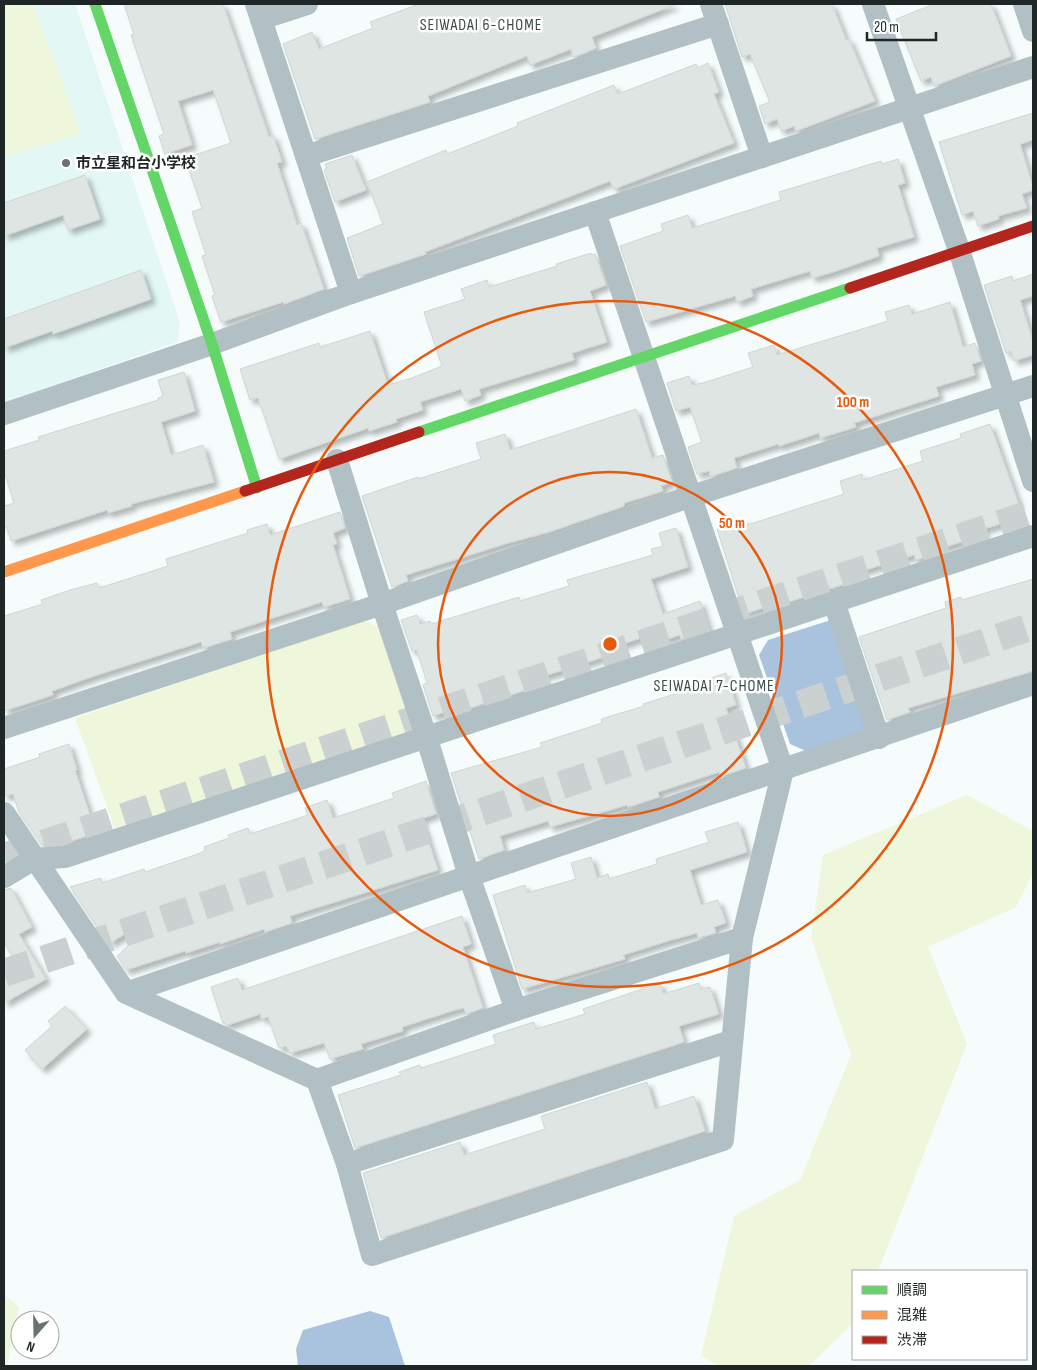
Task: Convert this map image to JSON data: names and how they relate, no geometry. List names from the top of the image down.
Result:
{
  "districts": ["SEIWADAI 6-CHOME", "SEIWADAI 7-CHOME"],
  "places": ["市立星和台小学校"],
  "legend": ["順調", "混雑", "渋滞"],
  "scale_bar": "20 m",
  "north": "bottom",
  "rings": ["100 m", "50 m"]
}
